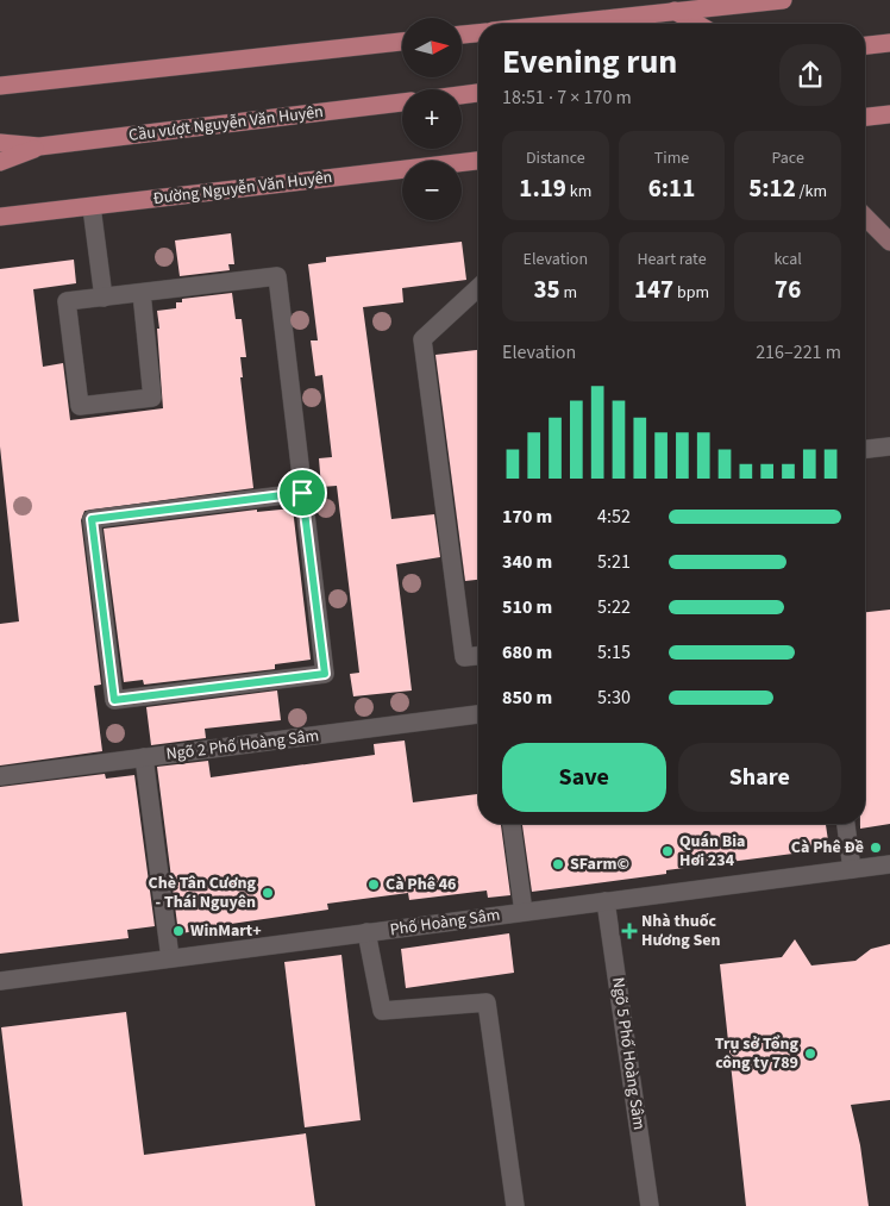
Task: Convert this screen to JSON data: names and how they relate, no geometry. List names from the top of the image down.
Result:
{
  "streets": {
    "main road": ["Cầu vượt Nguyễn Văn Huyên", "Đường Nguyễn Văn Huyên"],
    "street": ["Ngõ 2 Phố Hoàng Sâm", "Phố Hoàng Sâm", "Ngõ 5 Phố Hoàng Sâm"]
  },
  "crossings": [
    ["Phố Hoàng Sâm", "Ngõ 5 Phố Hoàng Sâm"]
  ],
  "places": {
    "other": [
      "Cà Phê Đề",
      "Quán Bia Hơi 234",
      "SFarm©",
      "Cà Phê 46",
      "Chè Tân Cương - Thái Nguyên",
      "WinMart+",
      "Trụ sở Tổng công ty 789"
    ],
    "health": ["Nhà thuốc Hương Sen"]
  },
  "north": "right",
  "page": {
    "map_buttons": ["+", "−"],
    "heading": ["Evening run", "18:51 · 7 × 170 m"],
    "stats": [
      ["Distance", "1.19 km"],
      ["Time", "6:11"],
      ["Pace", "5:12 /km"],
      ["Elevation", "35 m"],
      ["Heart rate", "147 bpm"],
      ["kcal", "76"]
    ],
    "chart": ["Elevation", "216–221 m"],
    "list": [
      {
        "name": "170 m",
        "note": "4:52"
      },
      {
        "name": "340 m",
        "note": "5:21"
      },
      {
        "name": "510 m",
        "note": "5:22"
      },
      {
        "name": "680 m",
        "note": "5:15"
      },
      {
        "name": "850 m",
        "note": "5:30"
      }
    ],
    "buttons": ["Save", "Share"]
  }
}
